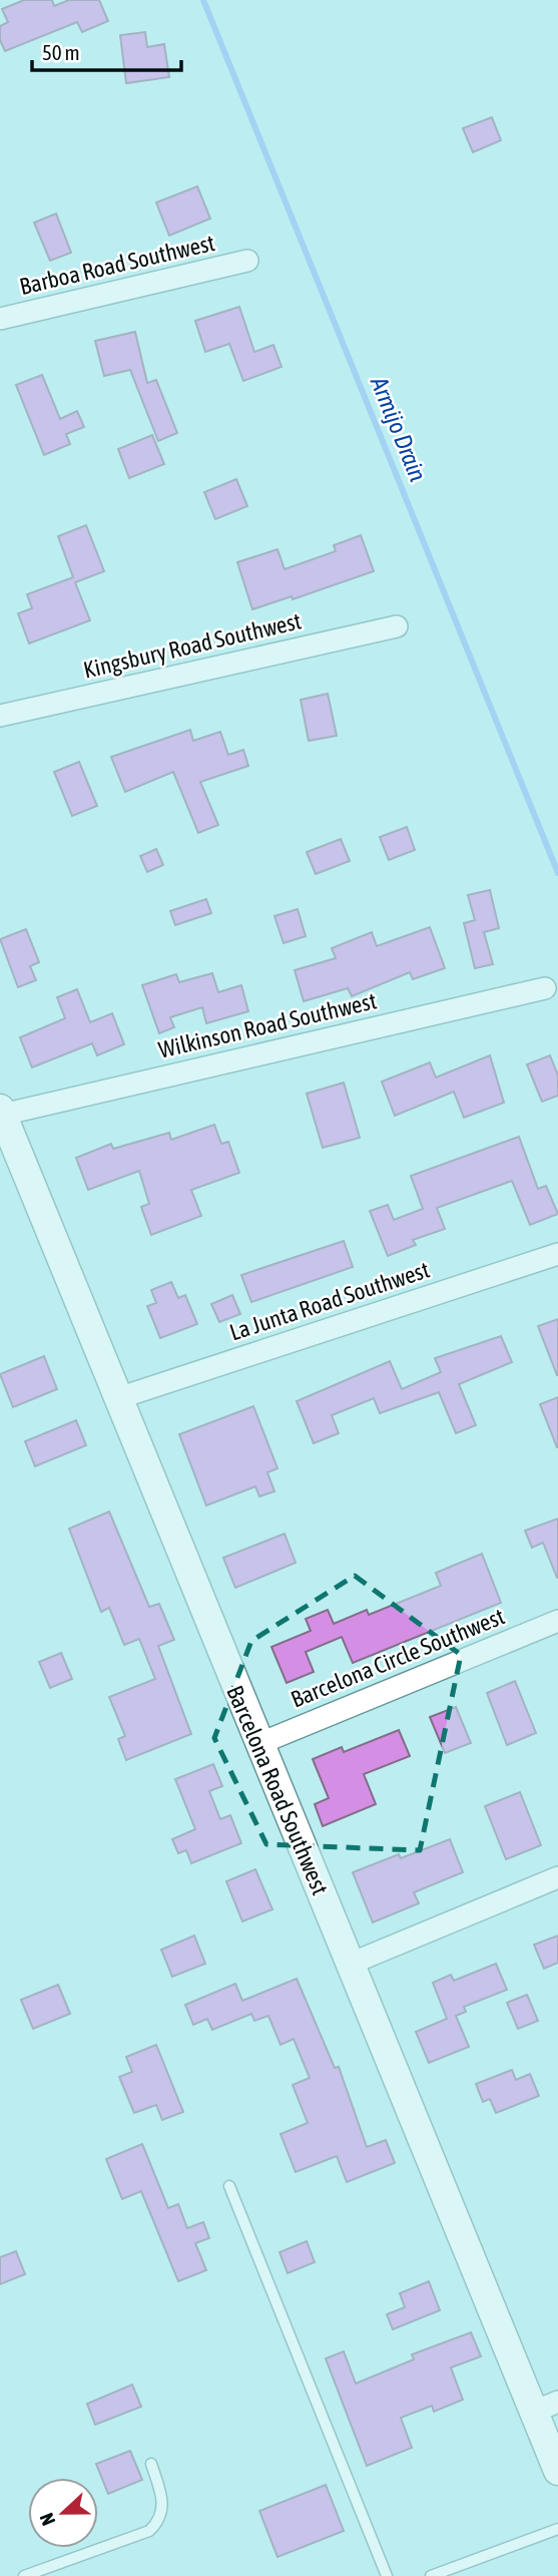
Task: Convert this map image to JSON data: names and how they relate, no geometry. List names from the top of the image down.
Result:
{
  "streets": {
    "street": [
      "Barboa Road Southwest",
      "Kingsbury Road Southwest",
      "Wilkinson Road Southwest",
      "La Junta Road Southwest",
      "Barcelona Circle Southwest",
      "Barcelona Road Southwest"
    ]
  },
  "crossings": [
    ["Wilkinson Road Southwest", "Barcelona Road Southwest"],
    ["La Junta Road Southwest", "Barcelona Road Southwest"],
    ["Barcelona Circle Southwest", "Barcelona Road Southwest"]
  ],
  "water": ["Armijo Drain"],
  "scale_bar": "50 m",
  "north": "left"
}
